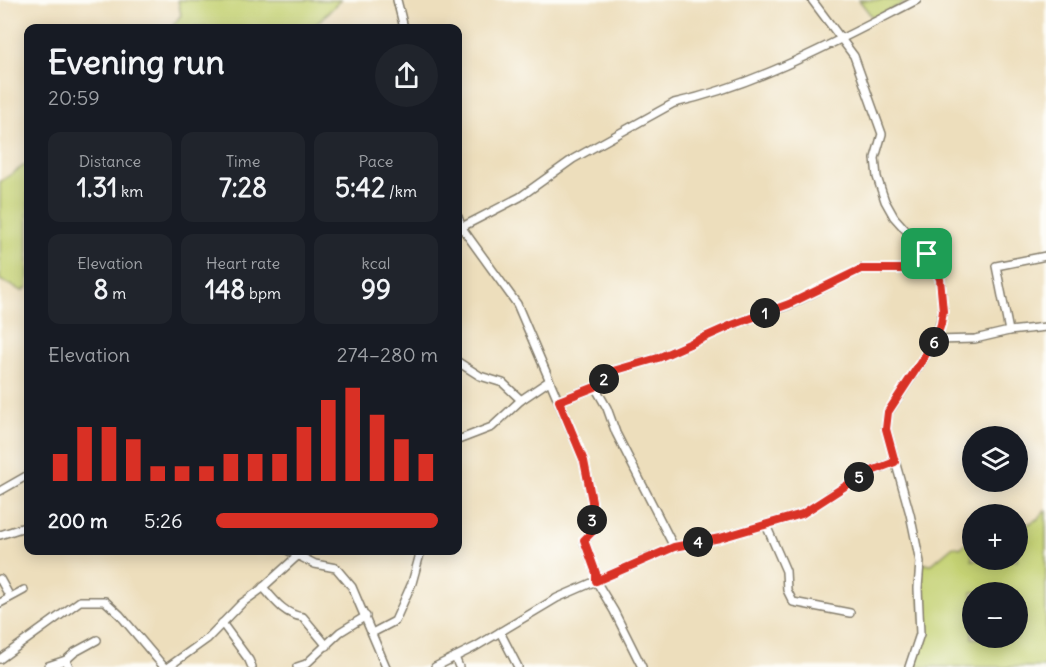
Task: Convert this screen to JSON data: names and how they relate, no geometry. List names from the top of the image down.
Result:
{
  "page": {
    "heading": ["Evening run", "20:59"],
    "stats": [
      ["Distance", "1.31 km"],
      ["Time", "7:28"],
      ["Pace", "5:42 /km"],
      ["Elevation", "8 m"],
      ["Heart rate", "148 bpm"],
      ["kcal", "99"]
    ],
    "pins": [
      "1",
      "6",
      "2",
      "5",
      "3",
      "4"
    ],
    "chart": ["Elevation", "274–280 m"],
    "map_buttons": ["+", "−"],
    "list": [
      {
        "name": "200 m",
        "note": "5:26"
      }
    ]
  }
}
